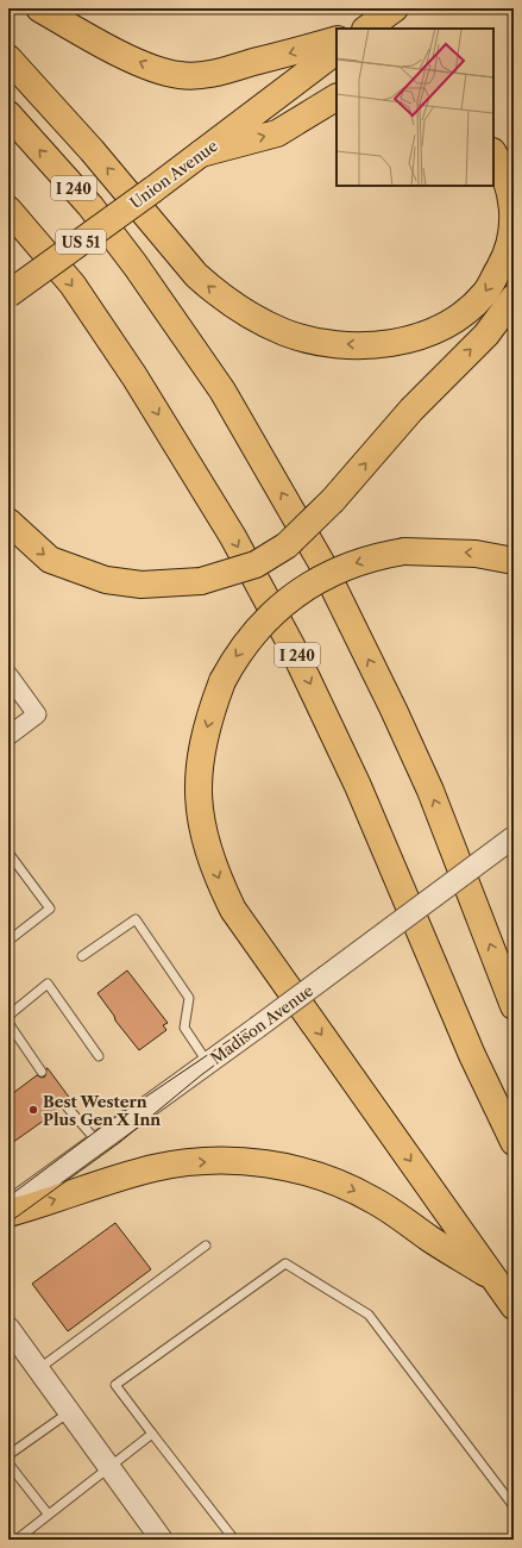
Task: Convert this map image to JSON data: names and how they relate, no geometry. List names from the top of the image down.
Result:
{
  "streets": {
    "main road": ["Union Avenue", "I 240", "US 51"],
    "street": ["Madison Avenue"]
  },
  "places": ["Best Western Plus Gen X Inn"]
}
